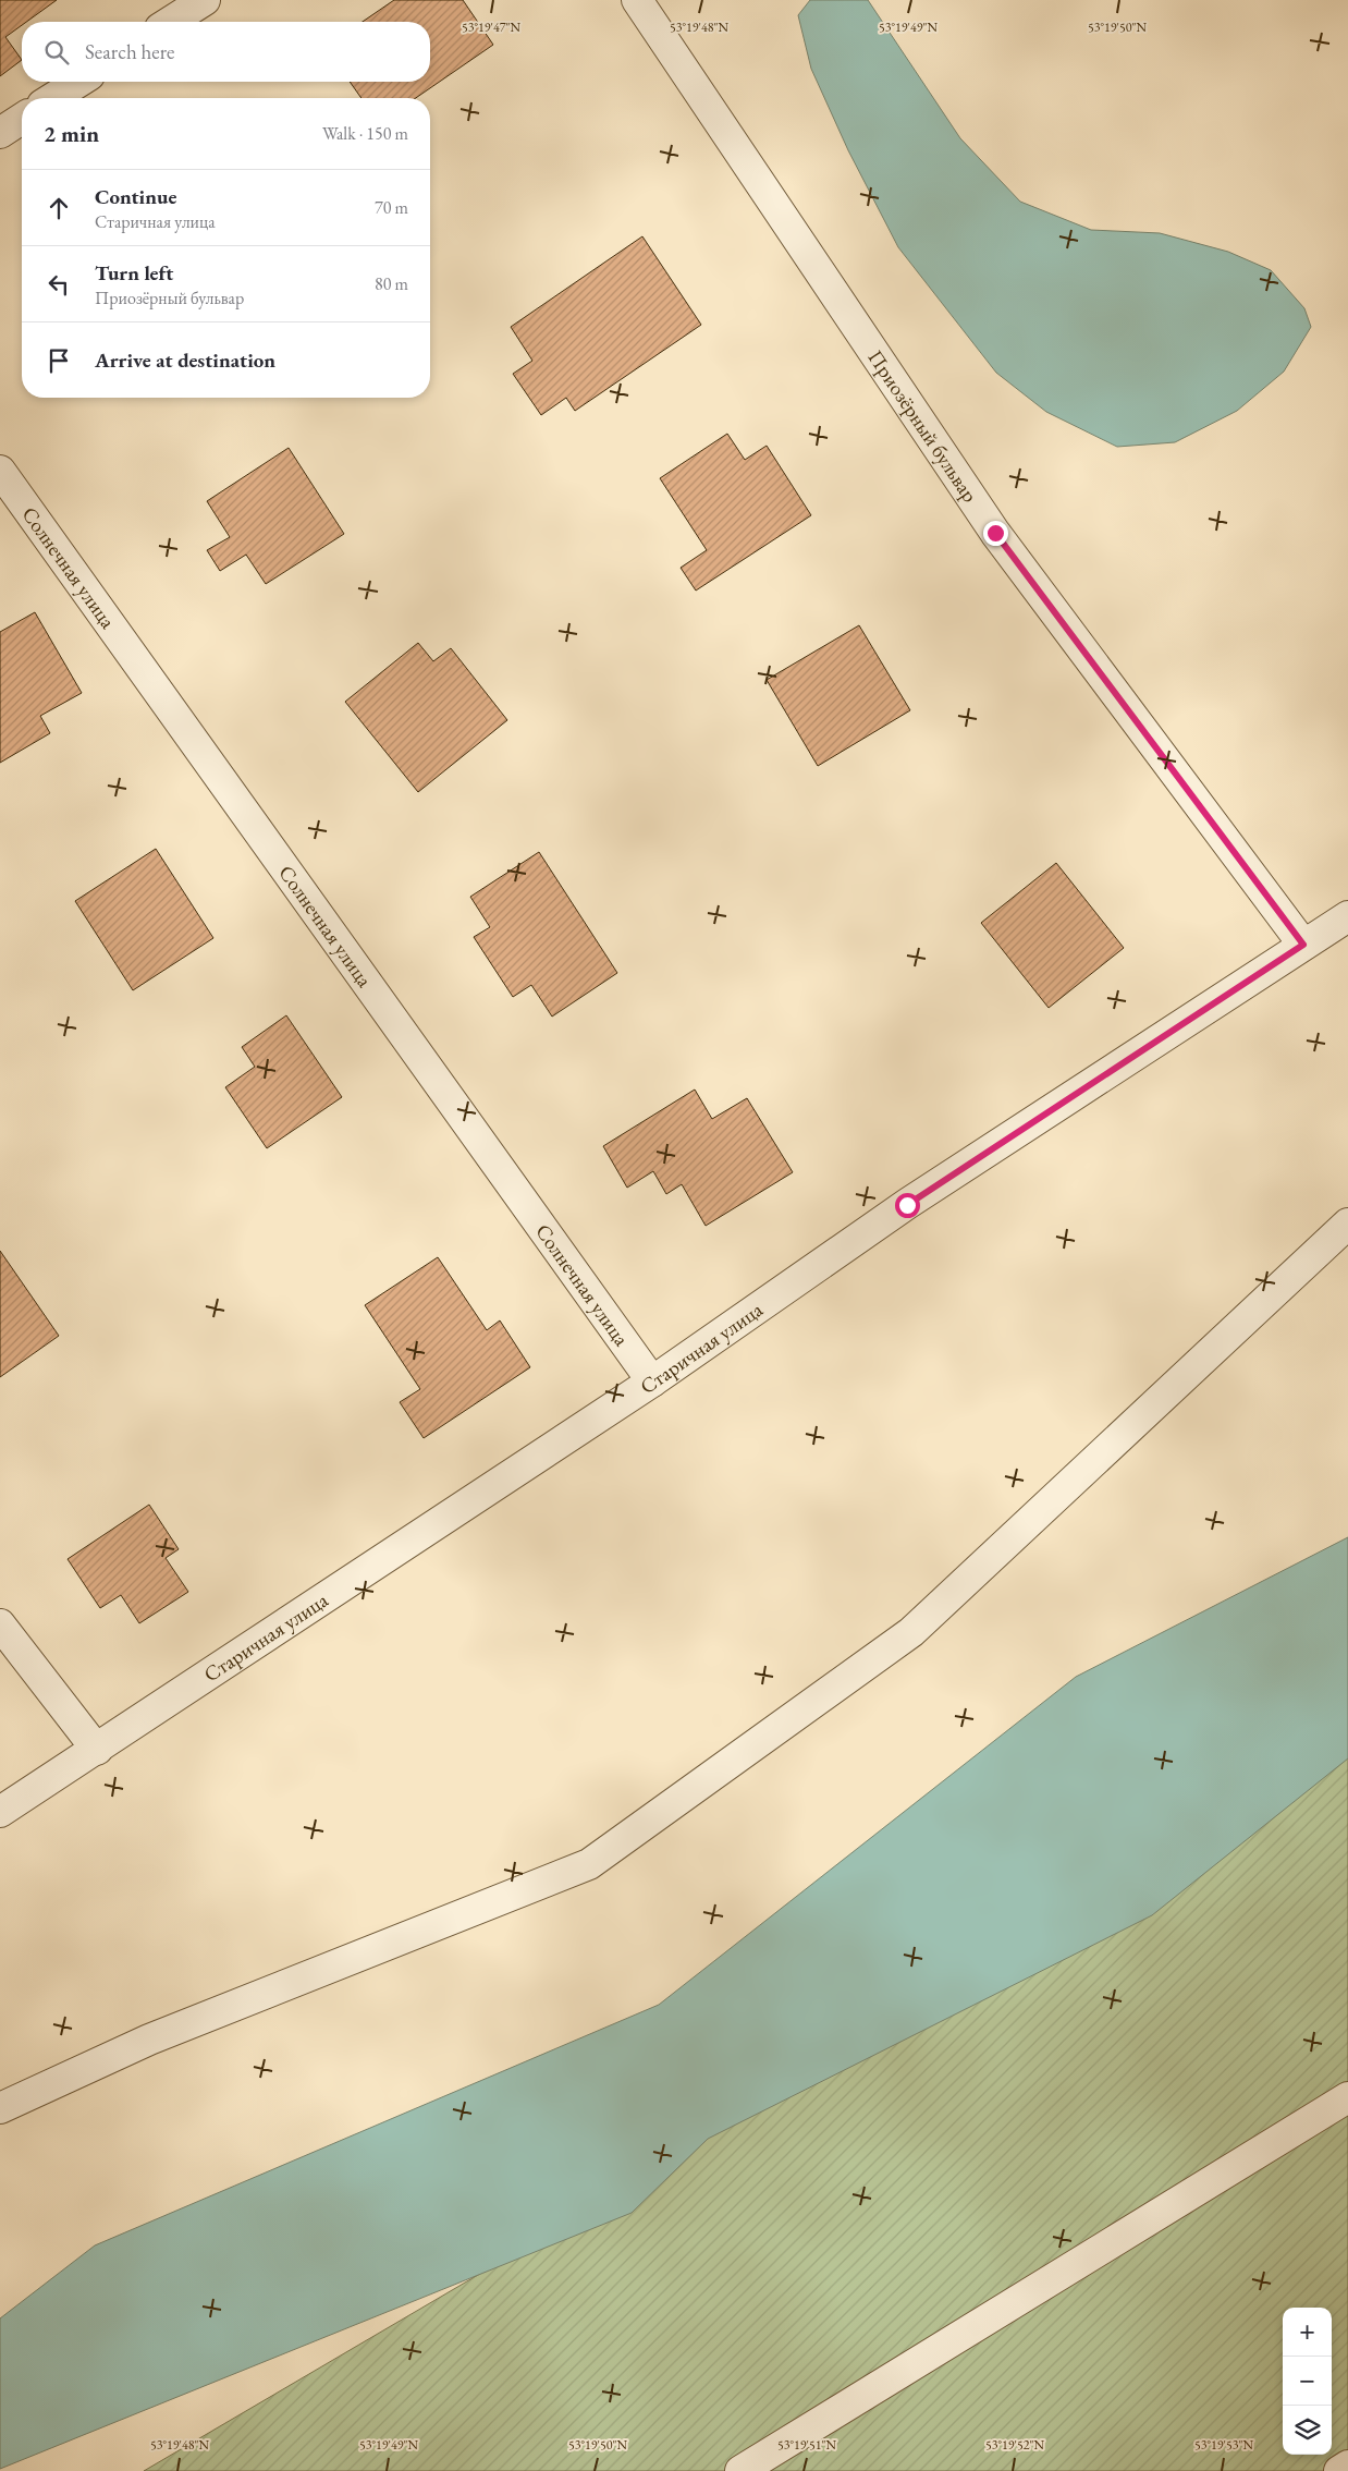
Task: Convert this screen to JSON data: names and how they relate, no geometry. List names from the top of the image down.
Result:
{
  "streets": {
    "street": ["Приозёрный бульвар", "Солнечная улица", "Старичная улица"]
  },
  "crossings": [
    ["Приозёрный бульвар", "Старичная улица"],
    ["Солнечная улица", "Старичная улица"]
  ],
  "page": {
    "search": "Search here",
    "heading": ["2 min", "Walk · 150 m"],
    "list": [
      ["Continue", "Старичная улица", "70 m"],
      ["Turn left", "Приозёрный бульвар", "80 m"],
      "Arrive at destination"
    ],
    "map_buttons": ["+", "−"]
  },
  "coordinates": [
    "53°19'47\"N",
    "53°19'48\"N",
    "53°19'49\"N",
    "53°19'50\"N",
    "53°19'51\"N",
    "53°19'52\"N",
    "53°19'53\"N"
  ]
}
